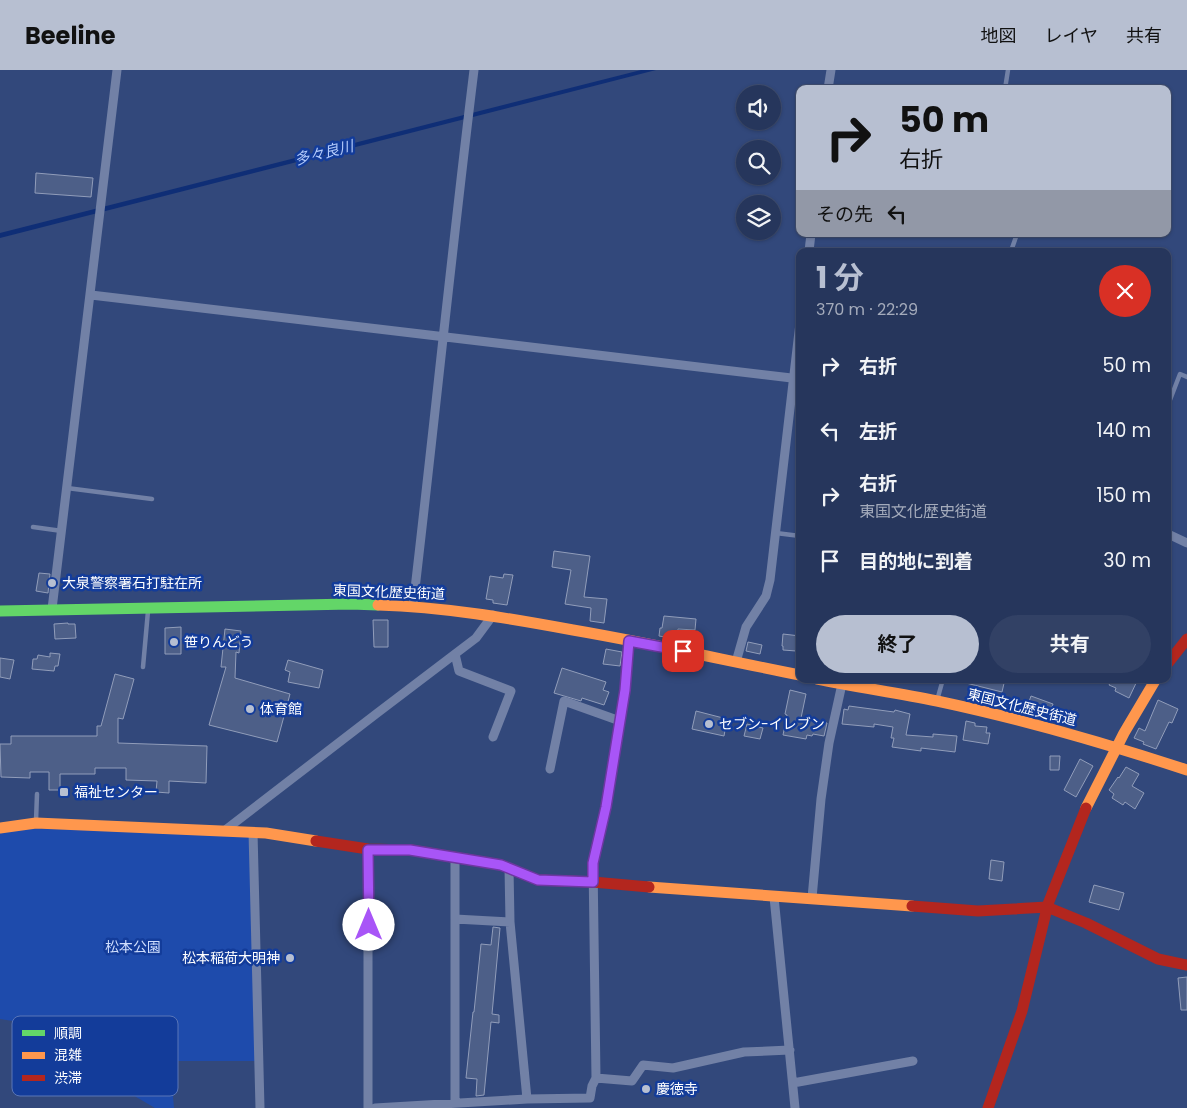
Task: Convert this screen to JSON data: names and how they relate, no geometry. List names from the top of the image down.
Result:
{
  "streets": {
    "main road": ["東国文化歴史街道"]
  },
  "water": ["多々良川"],
  "parks": ["松本公園"],
  "places": {
    "other": [
      "大泉警察署石打駐在所",
      "笹りんどう",
      "体育館",
      "セブン-イレブン",
      "松本稲荷大明神",
      "慶徳寺"
    ],
    "transit": ["福祉センター"]
  },
  "legend": ["順調", "混雑", "渋滞"],
  "page": {
    "header": "Beeline",
    "nav": ["地図", "レイヤ", "共有"],
    "turn": ["50 m", "右折"],
    "then": "その先",
    "heading": ["1 分", "370 m · 22:29"],
    "list": [
      {
        "name": "右折",
        "value": "50 m"
      },
      {
        "name": "左折",
        "value": "140 m"
      },
      {
        "name": "右折",
        "note": "東国文化歴史街道",
        "value": "150 m"
      },
      {
        "name": "目的地に到着",
        "value": "30 m"
      }
    ],
    "buttons": ["終了", "共有"]
  }
}
